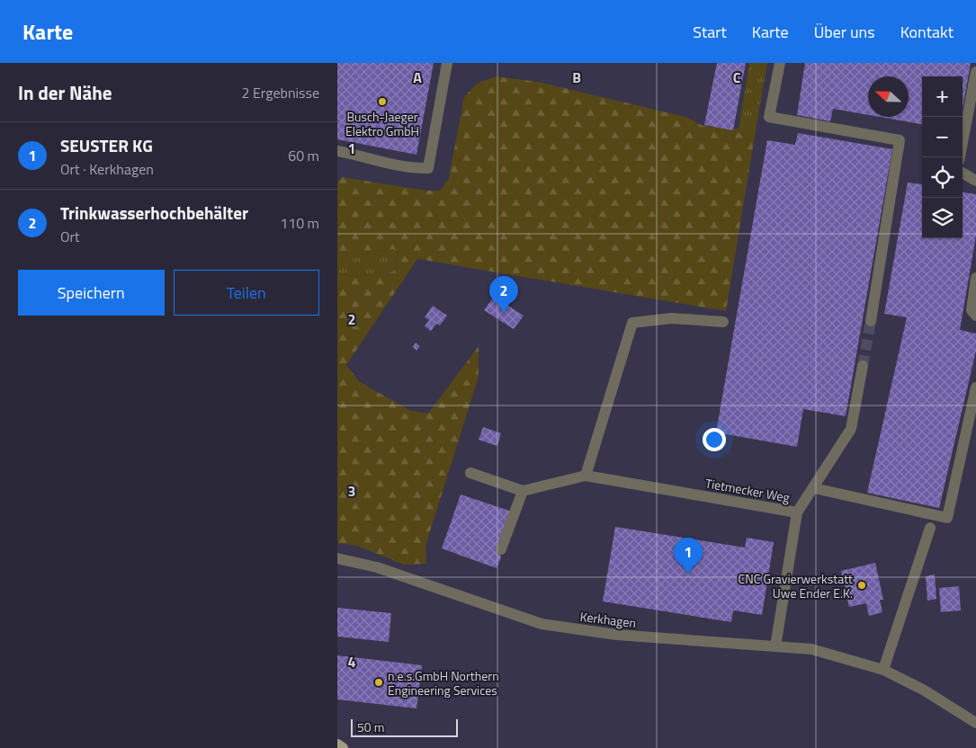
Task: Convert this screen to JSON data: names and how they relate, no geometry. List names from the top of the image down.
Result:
{
  "streets": {
    "street": ["Tietmecker Weg", "Kerkhagen"]
  },
  "crossings": [
    ["Tietmecker Weg", "Kerkhagen"]
  ],
  "places": ["Busch-Jaeger Elektro GmbH", "CNC Gravierwerkstatt Uwe Ender E.K.", "n.e.s.GmbH Northern Engineering Services"],
  "scale_bar": "50 m",
  "north": "left",
  "page": {
    "header": "Karte",
    "nav": [
      "Start",
      "Karte",
      "Über uns",
      "Kontakt"
    ],
    "heading": ["In der Nähe", "2 Ergebnisse"],
    "map_buttons": ["+", "−"],
    "list": [
      {
        "mark": "1",
        "name": "SEUSTER KG",
        "note": "Ort · Kerkhagen",
        "value": "60 m"
      },
      {
        "mark": "2",
        "name": "Trinkwasserhochbehälter",
        "note": "Ort",
        "value": "110 m"
      }
    ],
    "buttons": ["Speichern", "Teilen"],
    "pins": ["2", "1"],
    "scale": "50 m"
  },
  "grid": {
    "columns": ["A", "B", "C"],
    "rows": [
      "1",
      "2",
      "3",
      "4"
    ]
  }
}
